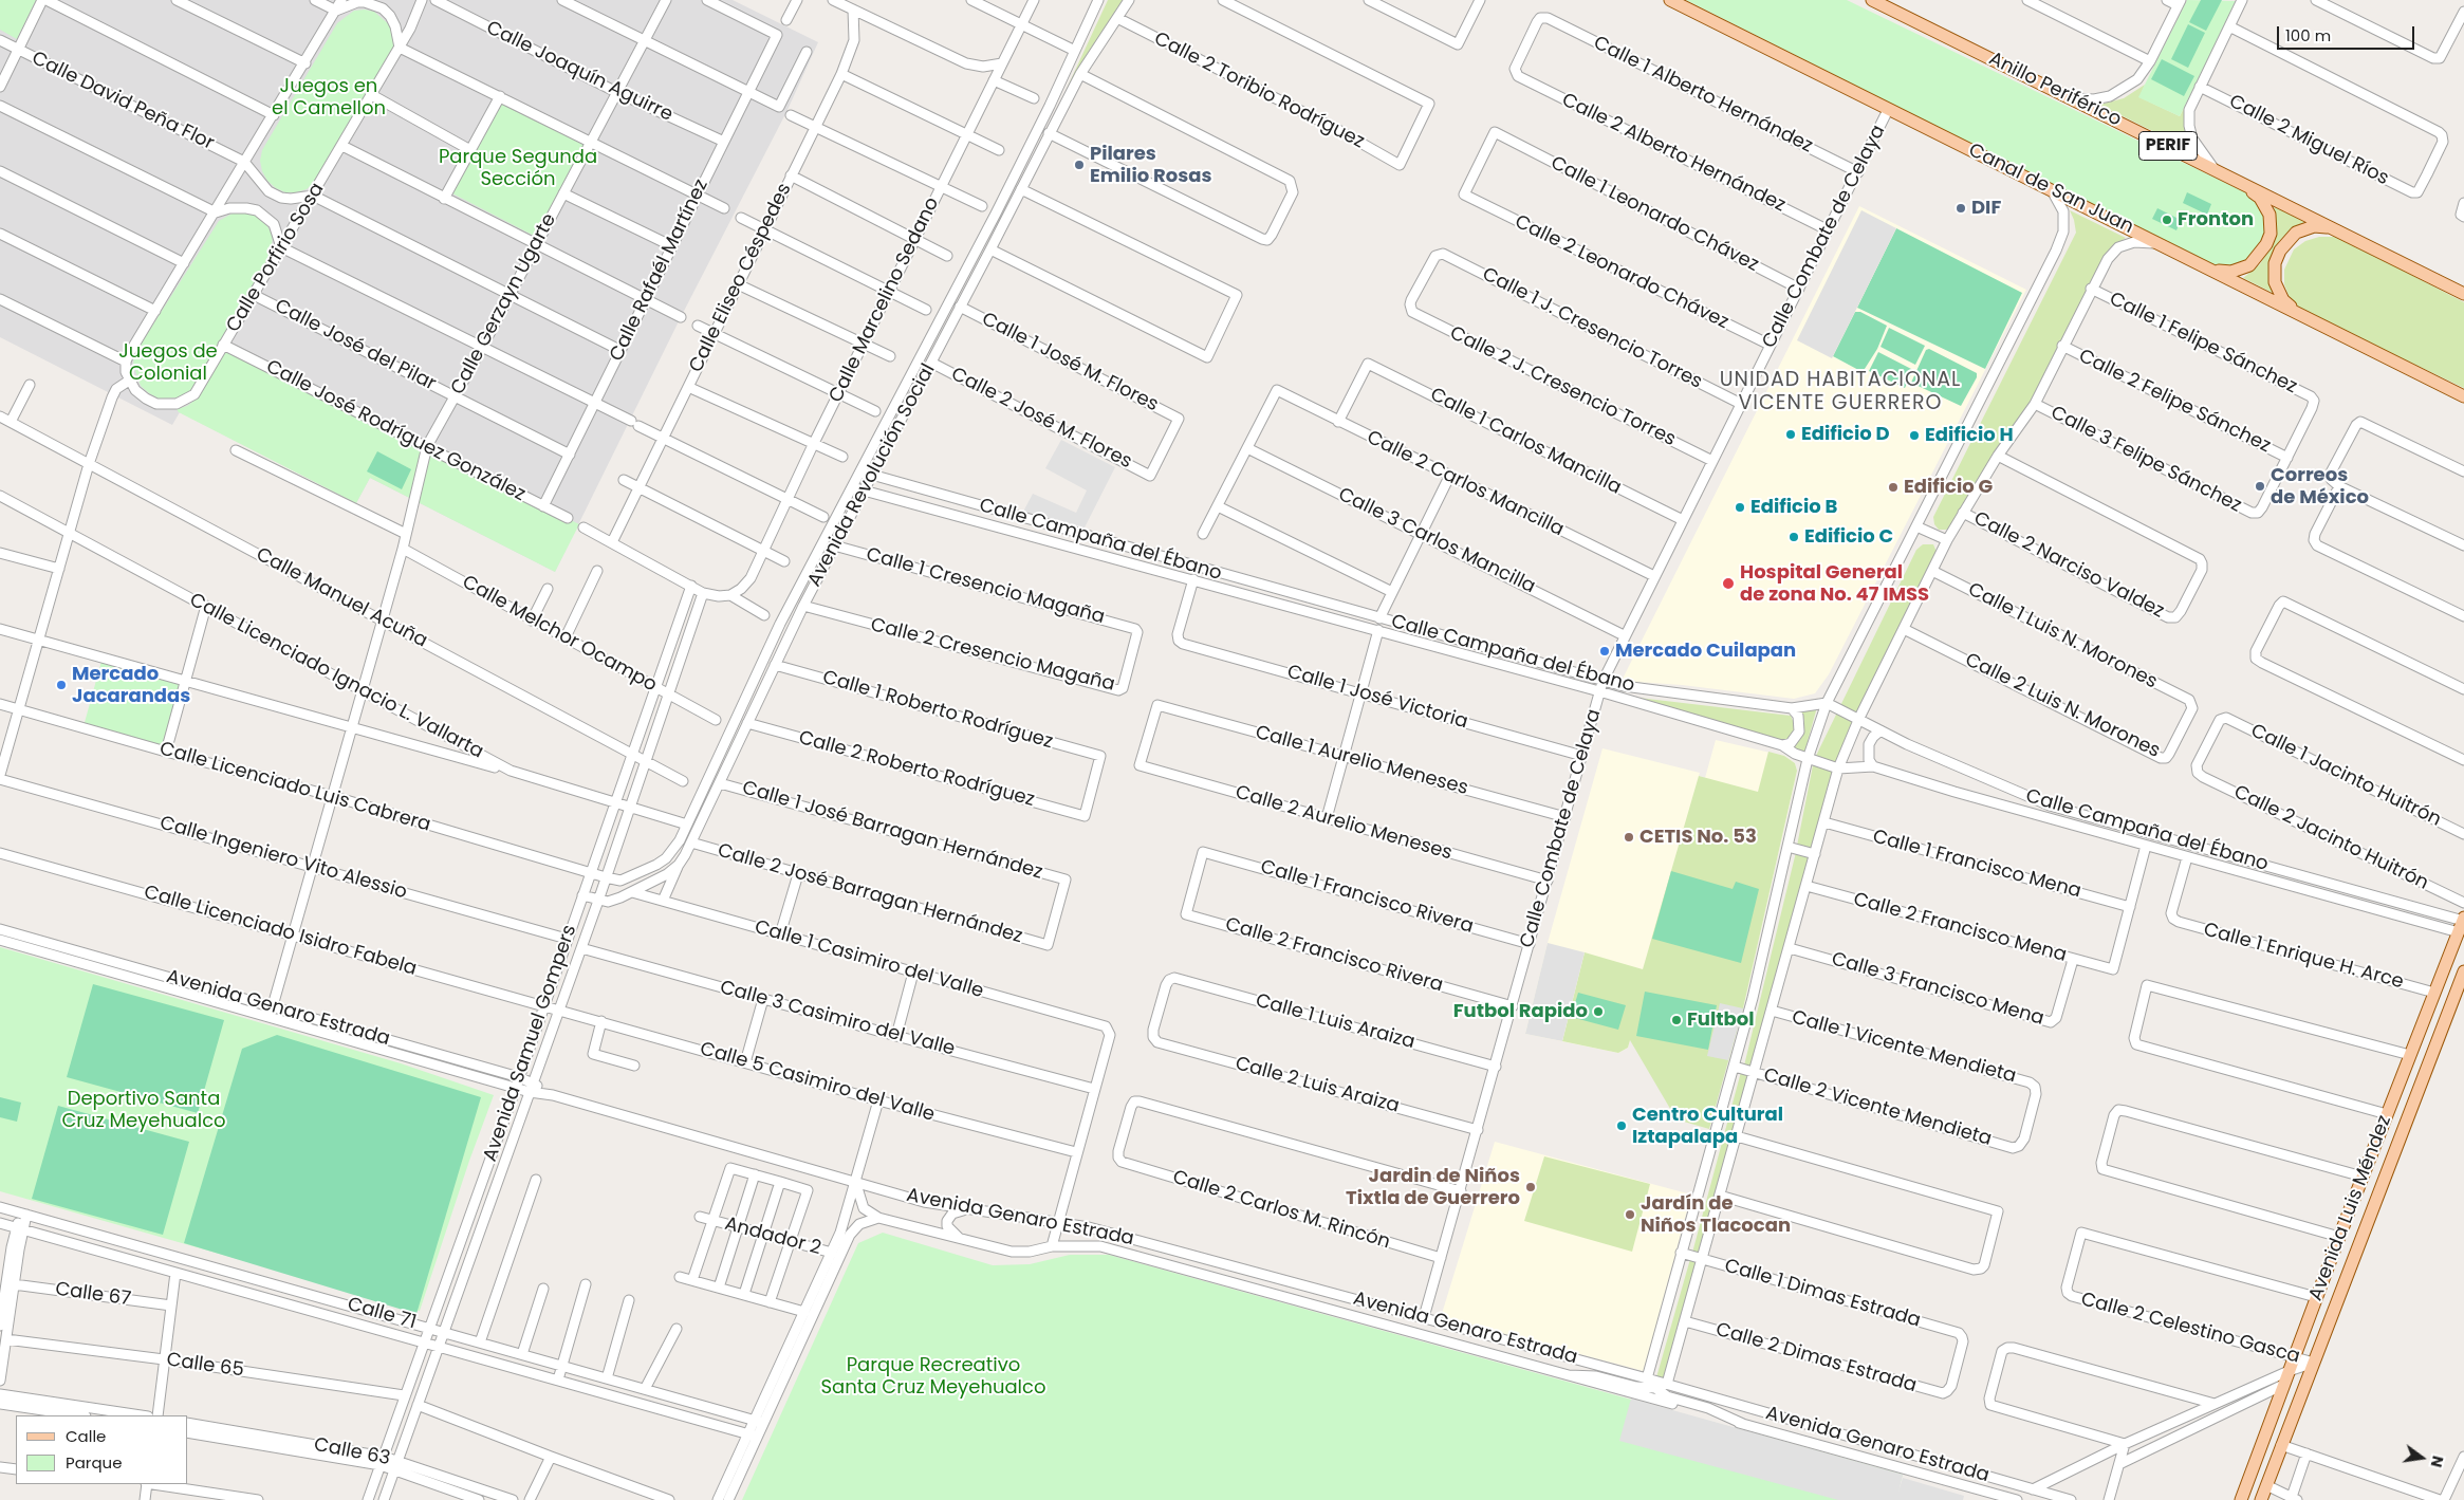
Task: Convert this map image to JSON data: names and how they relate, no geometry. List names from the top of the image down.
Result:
{
  "streets": {
    "main road": [
      "Anillo Periférico",
      "PERIF",
      "Canal de San Juan",
      "Avenida Luis Méndez"
    ],
    "street": [
      "Calle Joaquín Aguirre",
      "Calle 2 Toribio Rodríguez",
      "Calle 1 Alberto Hernández",
      "Calle David Peña Flor",
      "Calle 2 Miguel Ríos",
      "Calle 2 Alberto Hernández",
      "Calle 1 Leonardo Chávez",
      "Calle Combate de Celaya",
      "Calle Porfirio Sosa",
      "Calle Rafaél Martínez",
      "Calle 2 Leonardo Chávez",
      "Calle Eliseo Céspedes",
      "Calle Marcelino Sedano",
      "Calle Gerzayn Ugarte",
      "Calle 1 J. Cresencio Torres",
      "Calle 1 Felipe Sánchez",
      "Calle José del Pilar",
      "Calle 1 José M. Flores",
      "Calle 2 J. Cresencio Torres",
      "Calle 2 Felipe Sánchez",
      "Calle 2 José M. Flores",
      "Calle José Rodríguez González",
      "Calle 1 Carlos Mancilla",
      "Calle 3 Felipe Sánchez",
      "Avenida Revolución Social",
      "Calle 2 Carlos Mancilla",
      "Calle Campaña del Ébano",
      "Calle 3 Carlos Mancilla",
      "Calle 2 Narciso Valdez",
      "Calle 1 Cresencio Magaña",
      "Calle Manuel Acuña",
      "Calle Melchor Ocampo",
      "Calle 1 Luis N. Morones",
      "Calle 2 Cresencio Magaña",
      "Calle Licenciado Ignacio L. Vallarta",
      "Calle 1 José Victoria",
      "Calle 2 Luis N. Morones",
      "Calle 1 Roberto Rodríguez",
      "Calle 1 Aurelio Meneses",
      "Calle 2 Roberto Rodríguez",
      "Calle 1 Jacinto Huitrón",
      "Calle Licenciado Luis Cabrera",
      "Calle 2 Aurelio Meneses",
      "Calle 1 José Barragan Hernández",
      "Calle 2 Jacinto Huitrón",
      "Calle Ingeniero Vito Alessio",
      "Calle 1 Francisco Mena",
      "Calle 2 José Barragan Hernández",
      "Calle 1 Francisco Rivera",
      "Calle 2 Francisco Mena",
      "Calle Licenciado Isidro Fabela",
      "Calle 2 Francisco Rivera",
      "Calle 1 Enrique H. Arce",
      "Calle 1 Casimiro del Valle",
      "Calle 3 Francisco Mena",
      "Avenida Genaro Estrada",
      "Calle 3 Casimiro del Valle",
      "Calle 1 Luis Araiza",
      "Avenida Samuel Gompers",
      "Calle 1 Vicente Mendieta",
      "Calle 5 Casimiro del Valle",
      "Calle 2 Luis Araiza",
      "Calle 2 Vicente Mendieta",
      "Calle 2 Carlos M. Rincón",
      "Andador 2",
      "Calle 1 Dimas Estrada",
      "Calle 67",
      "Calle 71",
      "Calle 2 Celestino Gasca",
      "Calle 2 Dimas Estrada",
      "Calle 65",
      "Calle 63"
    ]
  },
  "crossings": [
    ["Calle Joaquín Aguirre", "Calle Rafaél Martínez"],
    ["Calle Joaquín Aguirre", "Calle Gerzayn Ugarte"],
    ["Calle 2 Toribio Rodríguez", "Avenida Revolución Social"],
    ["Calle 1 Alberto Hernández", "Calle 2 Alberto Hernández"],
    ["Calle 1 Alberto Hernández", "Calle Combate de Celaya"],
    ["Calle 2 Alberto Hernández", "Calle Combate de Celaya"],
    ["Canal de San Juan", "Calle Combate de Celaya"],
    ["Calle 1 Leonardo Chávez", "Calle Combate de Celaya"],
    ["Calle 1 Leonardo Chávez", "Calle 2 Leonardo Chávez"],
    ["Calle Combate de Celaya", "Calle 2 Leonardo Chávez"],
    ["Calle Combate de Celaya", "Calle 1 J. Cresencio Torres"],
    ["Calle Combate de Celaya", "Calle 2 J. Cresencio Torres"],
    ["Calle Combate de Celaya", "Calle 1 Carlos Mancilla"],
    ["Calle Combate de Celaya", "Calle 2 Carlos Mancilla"],
    ["Calle Combate de Celaya", "Calle Campaña del Ébano"],
    ["Calle Combate de Celaya", "Calle 3 Carlos Mancilla"],
    ["Calle Combate de Celaya", "Calle 1 José Victoria"],
    ["Calle Combate de Celaya", "Calle 1 Aurelio Meneses"],
    ["Calle Combate de Celaya", "Calle 2 Aurelio Meneses"],
    ["Calle Combate de Celaya", "Calle 1 Francisco Rivera"],
    ["Calle Combate de Celaya", "Calle 2 Francisco Rivera"],
    ["Calle Combate de Celaya", "Avenida Genaro Estrada"],
    ["Calle Combate de Celaya", "Calle 1 Luis Araiza"],
    ["Calle Combate de Celaya", "Calle 2 Luis Araiza"],
    ["Calle Combate de Celaya", "Calle 2 Carlos M. Rincón"],
    ["Calle Porfirio Sosa", "Calle José del Pilar"],
    ["Calle Porfirio Sosa", "Calle José Rodríguez González"],
    ["Calle Rafaél Martínez", "Calle José del Pilar"],
    ["Calle Rafaél Martínez", "Calle José Rodríguez González"],
    ["Calle Gerzayn Ugarte", "Calle José del Pilar"],
    ["Calle Gerzayn Ugarte", "Calle José Rodríguez González"],
    ["Calle Gerzayn Ugarte", "Calle Manuel Acuña"],
    ["Calle Gerzayn Ugarte", "Calle Melchor Ocampo"],
    ["Calle Gerzayn Ugarte", "Calle Licenciado Ignacio L. Vallarta"],
    ["Calle Gerzayn Ugarte", "Calle Licenciado Luis Cabrera"],
    ["Calle Gerzayn Ugarte", "Calle Ingeniero Vito Alessio"],
    ["Calle Gerzayn Ugarte", "Calle Licenciado Isidro Fabela"],
    ["Calle Gerzayn Ugarte", "Avenida Genaro Estrada"],
    ["Calle 1 J. Cresencio Torres", "Calle 2 J. Cresencio Torres"],
    ["Calle 1 Felipe Sánchez", "Calle 2 Felipe Sánchez"],
    ["Calle 1 Felipe Sánchez", "Calle 3 Felipe Sánchez"],
    ["Calle 1 José M. Flores", "Calle 2 José M. Flores"],
    ["Calle 1 José M. Flores", "Avenida Revolución Social"],
    ["Calle 2 Felipe Sánchez", "Calle 3 Felipe Sánchez"],
    ["Calle 2 José M. Flores", "Avenida Revolución Social"],
    ["Calle 1 Carlos Mancilla", "Calle 2 Carlos Mancilla"],
    ["Avenida Revolución Social", "Calle Campaña del Ébano"],
    ["Avenida Revolución Social", "Calle 1 Cresencio Magaña"],
    ["Avenida Revolución Social", "Calle 2 Cresencio Magaña"],
    ["Avenida Revolución Social", "Calle Licenciado Ignacio L. Vallarta"],
    ["Avenida Revolución Social", "Calle 1 Roberto Rodríguez"],
    ["Avenida Revolución Social", "Calle 2 Roberto Rodríguez"],
    ["Avenida Revolución Social", "Calle Licenciado Luis Cabrera"],
    ["Avenida Revolución Social", "Calle 1 José Barragan Hernández"],
    ["Avenida Revolución Social", "Calle 2 José Barragan Hernández"],
    ["Avenida Revolución Social", "Calle 1 Casimiro del Valle"],
    ["Avenida Revolución Social", "Avenida Samuel Gompers"],
    ["Calle 2 Carlos Mancilla", "Calle 3 Carlos Mancilla"],
    ["Calle Campaña del Ébano", "Calle 1 José Victoria"],
    ["Calle Campaña del Ébano", "Calle 1 Enrique H. Arce"],
    ["Calle Campaña del Ébano", "Avenida Luis Méndez"],
    ["Calle 1 Cresencio Magaña", "Calle 2 Cresencio Magaña"],
    ["Calle Manuel Acuña", "Avenida Samuel Gompers"],
    ["Calle Melchor Ocampo", "Avenida Samuel Gompers"],
    ["Calle 1 Luis N. Morones", "Calle 2 Luis N. Morones"],
    ["Calle Licenciado Ignacio L. Vallarta", "Avenida Samuel Gompers"],
    ["Calle 1 Roberto Rodríguez", "Calle 2 Roberto Rodríguez"],
    ["Calle 1 Aurelio Meneses", "Calle 2 Aurelio Meneses"],
    ["Calle 1 Jacinto Huitrón", "Calle 2 Jacinto Huitrón"],
    ["Calle Licenciado Luis Cabrera", "Avenida Samuel Gompers"],
    ["Calle 1 José Barragan Hernández", "Calle 2 José Barragan Hernández"],
    ["Calle Ingeniero Vito Alessio", "Avenida Samuel Gompers"],
    ["Calle 1 Francisco Mena", "Calle 2 Francisco Mena"],
    ["Calle 1 Francisco Rivera", "Calle 2 Francisco Rivera"],
    ["Calle 2 Francisco Mena", "Calle 3 Francisco Mena"],
    ["Calle Licenciado Isidro Fabela", "Avenida Samuel Gompers"],
    ["Calle Licenciado Isidro Fabela", "Calle 5 Casimiro del Valle"],
    ["Calle 1 Enrique H. Arce", "Avenida Luis Méndez"],
    ["Calle 1 Casimiro del Valle", "Calle 3 Casimiro del Valle"],
    ["Avenida Genaro Estrada", "Avenida Samuel Gompers"],
    ["Calle 3 Casimiro del Valle", "Avenida Samuel Gompers"],
    ["Calle 1 Luis Araiza", "Calle 2 Luis Araiza"],
    ["Avenida Samuel Gompers", "Calle 5 Casimiro del Valle"],
    ["Avenida Samuel Gompers", "Calle 71"],
    ["Avenida Samuel Gompers", "Calle 65"],
    ["Avenida Samuel Gompers", "Calle 63"],
    ["Calle 1 Vicente Mendieta", "Calle 2 Vicente Mendieta"],
    ["Avenida Luis Méndez", "Calle 2 Celestino Gasca"],
    ["Calle 1 Dimas Estrada", "Calle 2 Dimas Estrada"]
  ],
  "districts": ["UNIDAD HABITACIONAL VICENTE GUERRERO"],
  "parks": [
    "Juegos en el Camellon",
    "Parque Segunda Sección",
    "Juegos de Colonial",
    "Deportivo Santa Cruz Meyehualco",
    "Parque Recreativo Santa Cruz Meyehualco"
  ],
  "places": [
    "Pilares Emilio Rosas",
    "DIF",
    "Fronton",
    "Edificio D",
    "Edificio H",
    "Correos de México",
    "Edificio G",
    "Edificio B",
    "Edificio C",
    "Hospital General de zona No. 47 IMSS",
    "Mercado Cuilapan",
    "Mercado Jacarandas",
    "CETIS No. 53",
    "Futbol Rapido",
    "Fultbol",
    "Centro Cultural Iztapalapa",
    "Jardin de Niños Tixtla de Guerrero",
    "Jardín de Niños Tlacocan"
  ],
  "legend": ["Calle", "Parque"],
  "scale_bar": "100 m",
  "north": "right"
}
